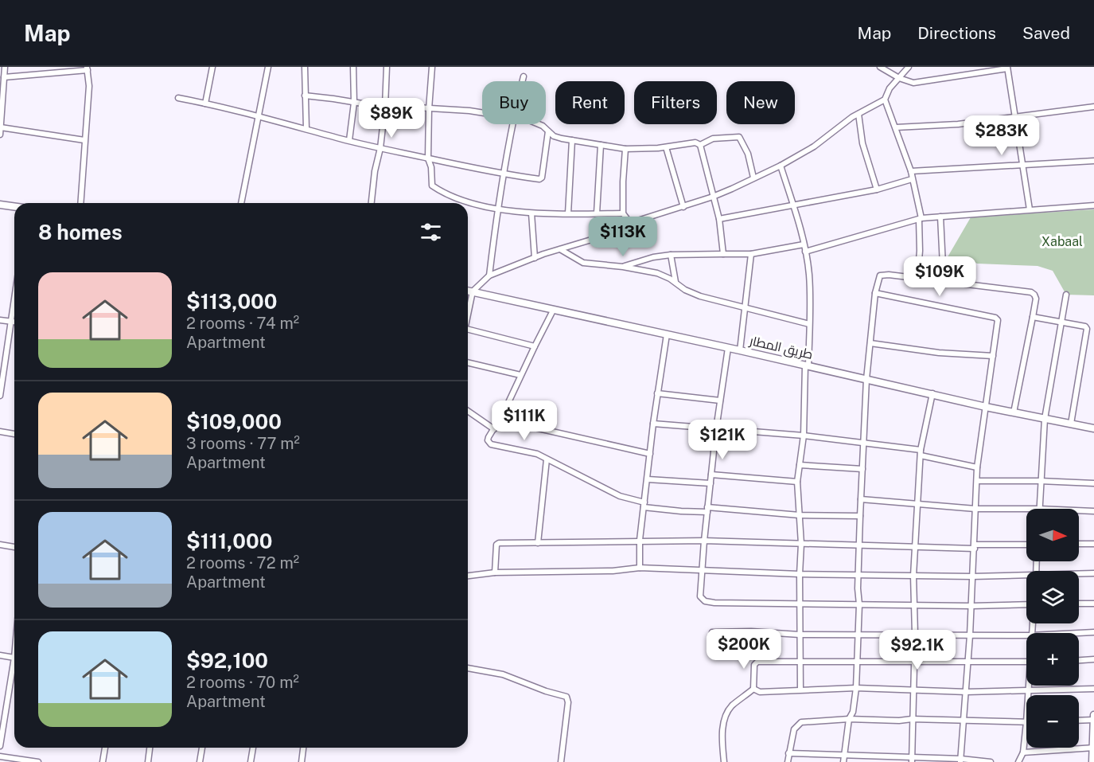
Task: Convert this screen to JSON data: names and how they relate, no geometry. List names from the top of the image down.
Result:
{
  "streets": {
    "main road": ["طريق المطار"]
  },
  "parks": ["Xabaal"],
  "north": "right",
  "page": {
    "header": "Map",
    "nav": ["Map", "Directions", "Saved"],
    "chip": [
      "Buy",
      "Rent",
      "Filters",
      "New"
    ],
    "price": [
      "$89K",
      "$283K",
      "$113K",
      "$109K",
      "$111K",
      "$121K",
      "$200K",
      "$92.1K"
    ],
    "heading": "8 homes",
    "list": [
      {
        "name": "$113,000",
        "note": "2 rooms · 74 m² · Apartment"
      },
      {
        "name": "$109,000",
        "note": "3 rooms · 77 m² · Apartment"
      },
      {
        "name": "$111,000",
        "note": "2 rooms · 72 m² · Apartment"
      },
      {
        "name": "$92,100",
        "note": "2 rooms · 70 m² · Apartment"
      }
    ],
    "map_buttons": ["+", "−"]
  }
}
